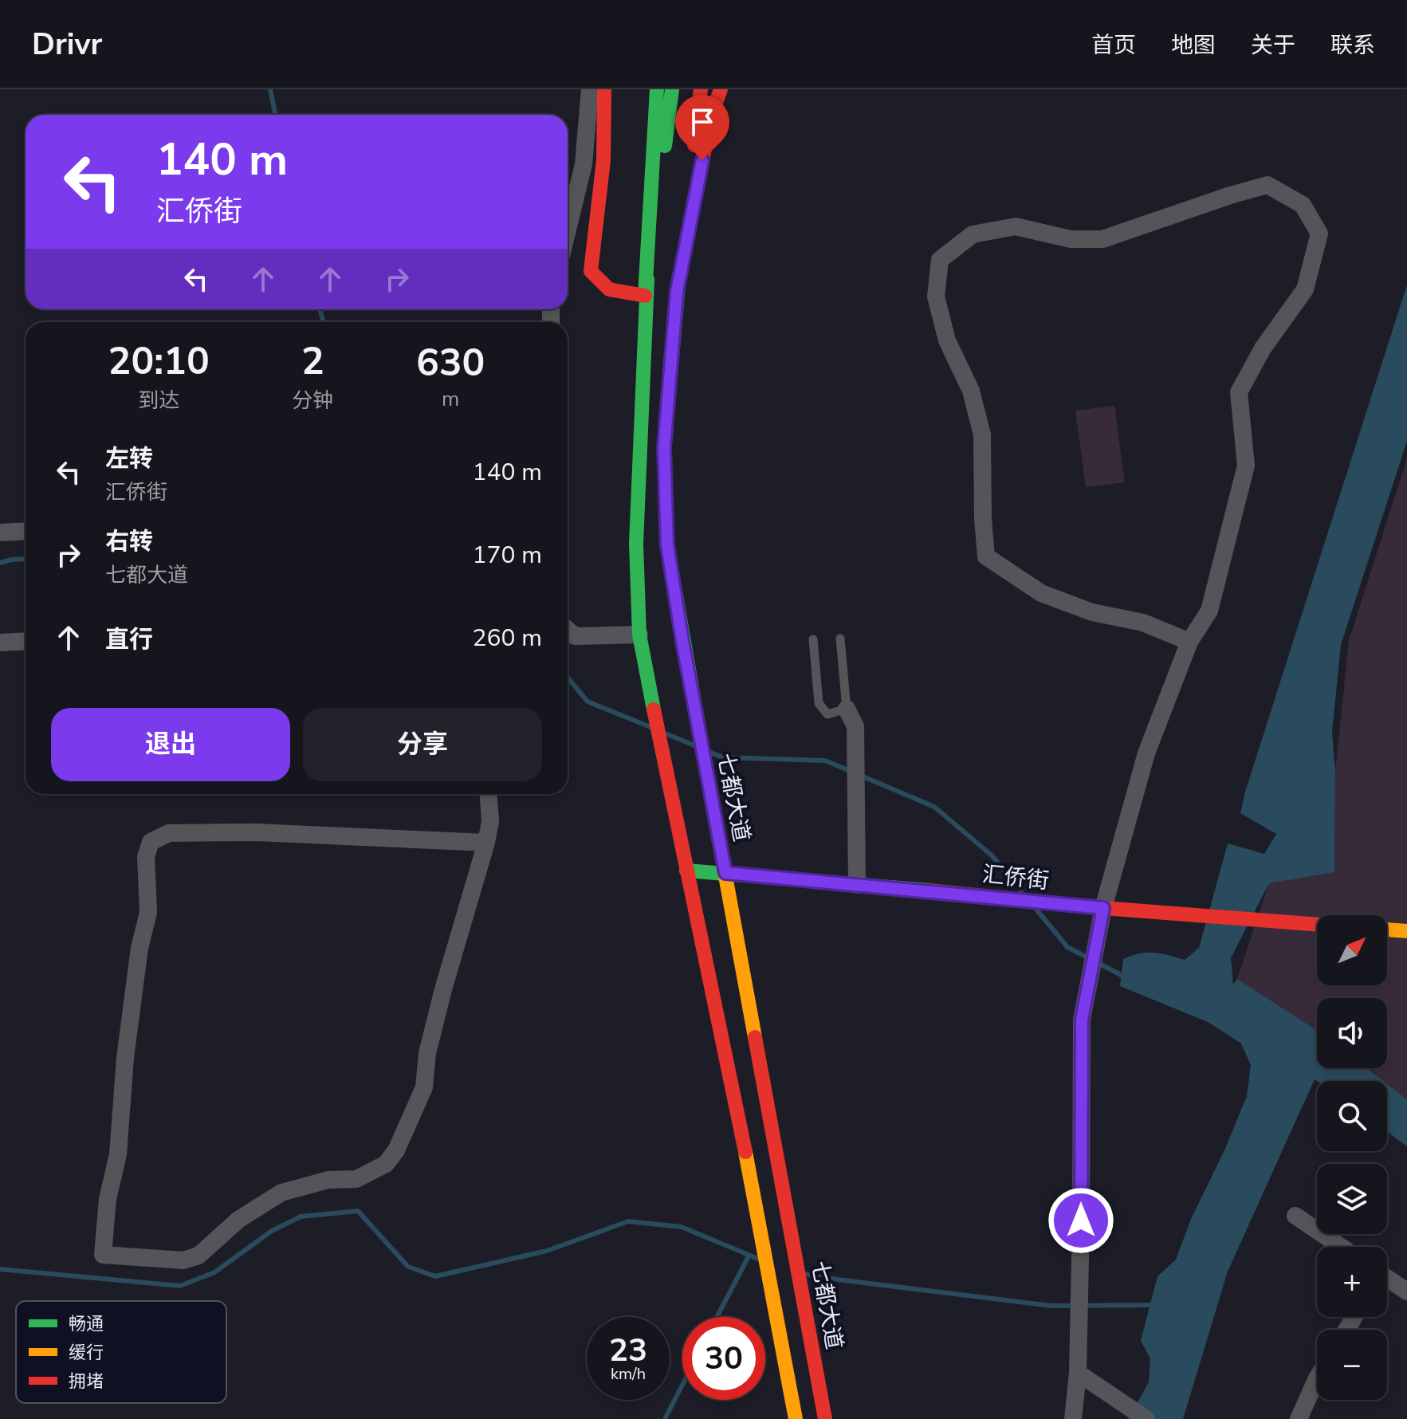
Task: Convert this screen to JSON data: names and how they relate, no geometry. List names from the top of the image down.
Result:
{
  "streets": {
    "main road": ["七都大道", "汇侨街"]
  },
  "crossings": [
    ["七都大道", "汇侨街"]
  ],
  "legend": ["畅通", "缓行", "拥堵"],
  "north": "top right",
  "page": {
    "header": "Drivr",
    "nav": [
      "首页",
      "地图",
      "关于",
      "联系"
    ],
    "turn": ["140 m", "汇侨街"],
    "eta": [
      "20:10",
      "到达",
      "2",
      "分钟",
      "630",
      "m"
    ],
    "list": [
      {
        "name": "左转",
        "note": "汇侨街",
        "value": "140 m"
      },
      {
        "name": "右转",
        "note": "七都大道",
        "value": "170 m"
      },
      {
        "name": "直行",
        "value": "260 m"
      }
    ],
    "buttons": ["退出", "分享"],
    "map_buttons": ["+", "−"],
    "speed": "23 km/h",
    "limit": "30"
  }
}
